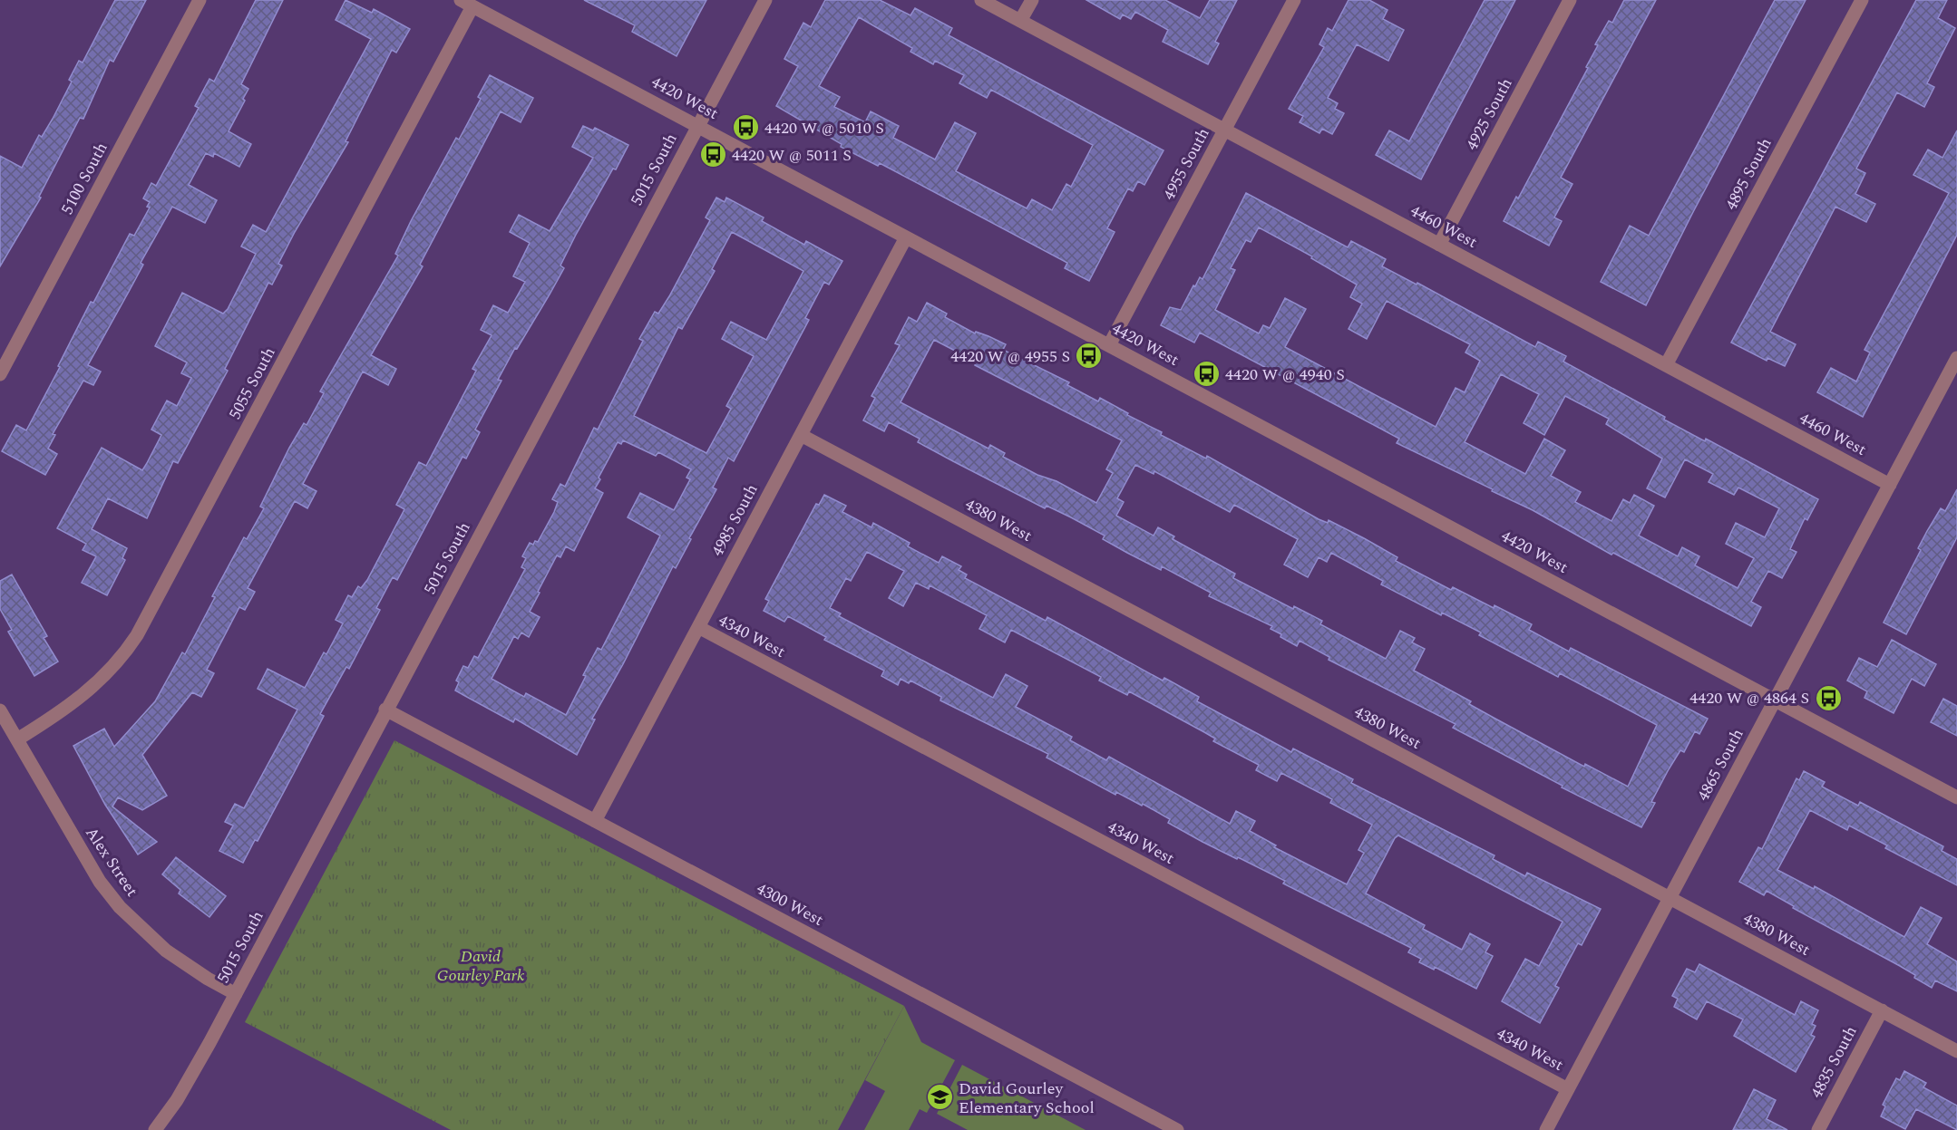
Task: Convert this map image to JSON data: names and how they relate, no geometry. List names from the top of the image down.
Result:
{
  "streets": {
    "street": [
      "4420 West",
      "4925 South",
      "4955 South",
      "5015 South",
      "4895 South",
      "5100 South",
      "4460 West",
      "5055 South",
      "4985 South",
      "4380 West",
      "4340 West",
      "4865 South",
      "Alex Street",
      "4300 West",
      "4835 South"
    ]
  },
  "crossings": [
    ["4420 West", "4955 South"],
    ["4420 West", "5015 South"],
    ["4420 West", "5055 South"],
    ["4420 West", "4985 South"],
    ["4420 West", "4865 South"],
    ["4925 South", "4460 West"],
    ["4955 South", "4460 West"],
    ["5015 South", "Alex Street"],
    ["5015 South", "4300 West"],
    ["4895 South", "4460 West"],
    ["4460 West", "4865 South"],
    ["5055 South", "Alex Street"],
    ["4985 South", "4380 West"],
    ["4985 South", "4340 West"],
    ["4985 South", "4300 West"],
    ["4380 West", "4865 South"],
    ["4380 West", "4835 South"],
    ["4340 West", "4865 South"]
  ],
  "parks": ["David Gourley Park"],
  "places": {
    "bus stop": [
      "4420 W @ 5010 S",
      "4420 W @ 5011 S",
      "4420 W @ 4955 S",
      "4420 W @ 4940 S",
      "4420 W @ 4864 S"
    ],
    "school or university": ["David Gourley Elementary School"]
  }
}
